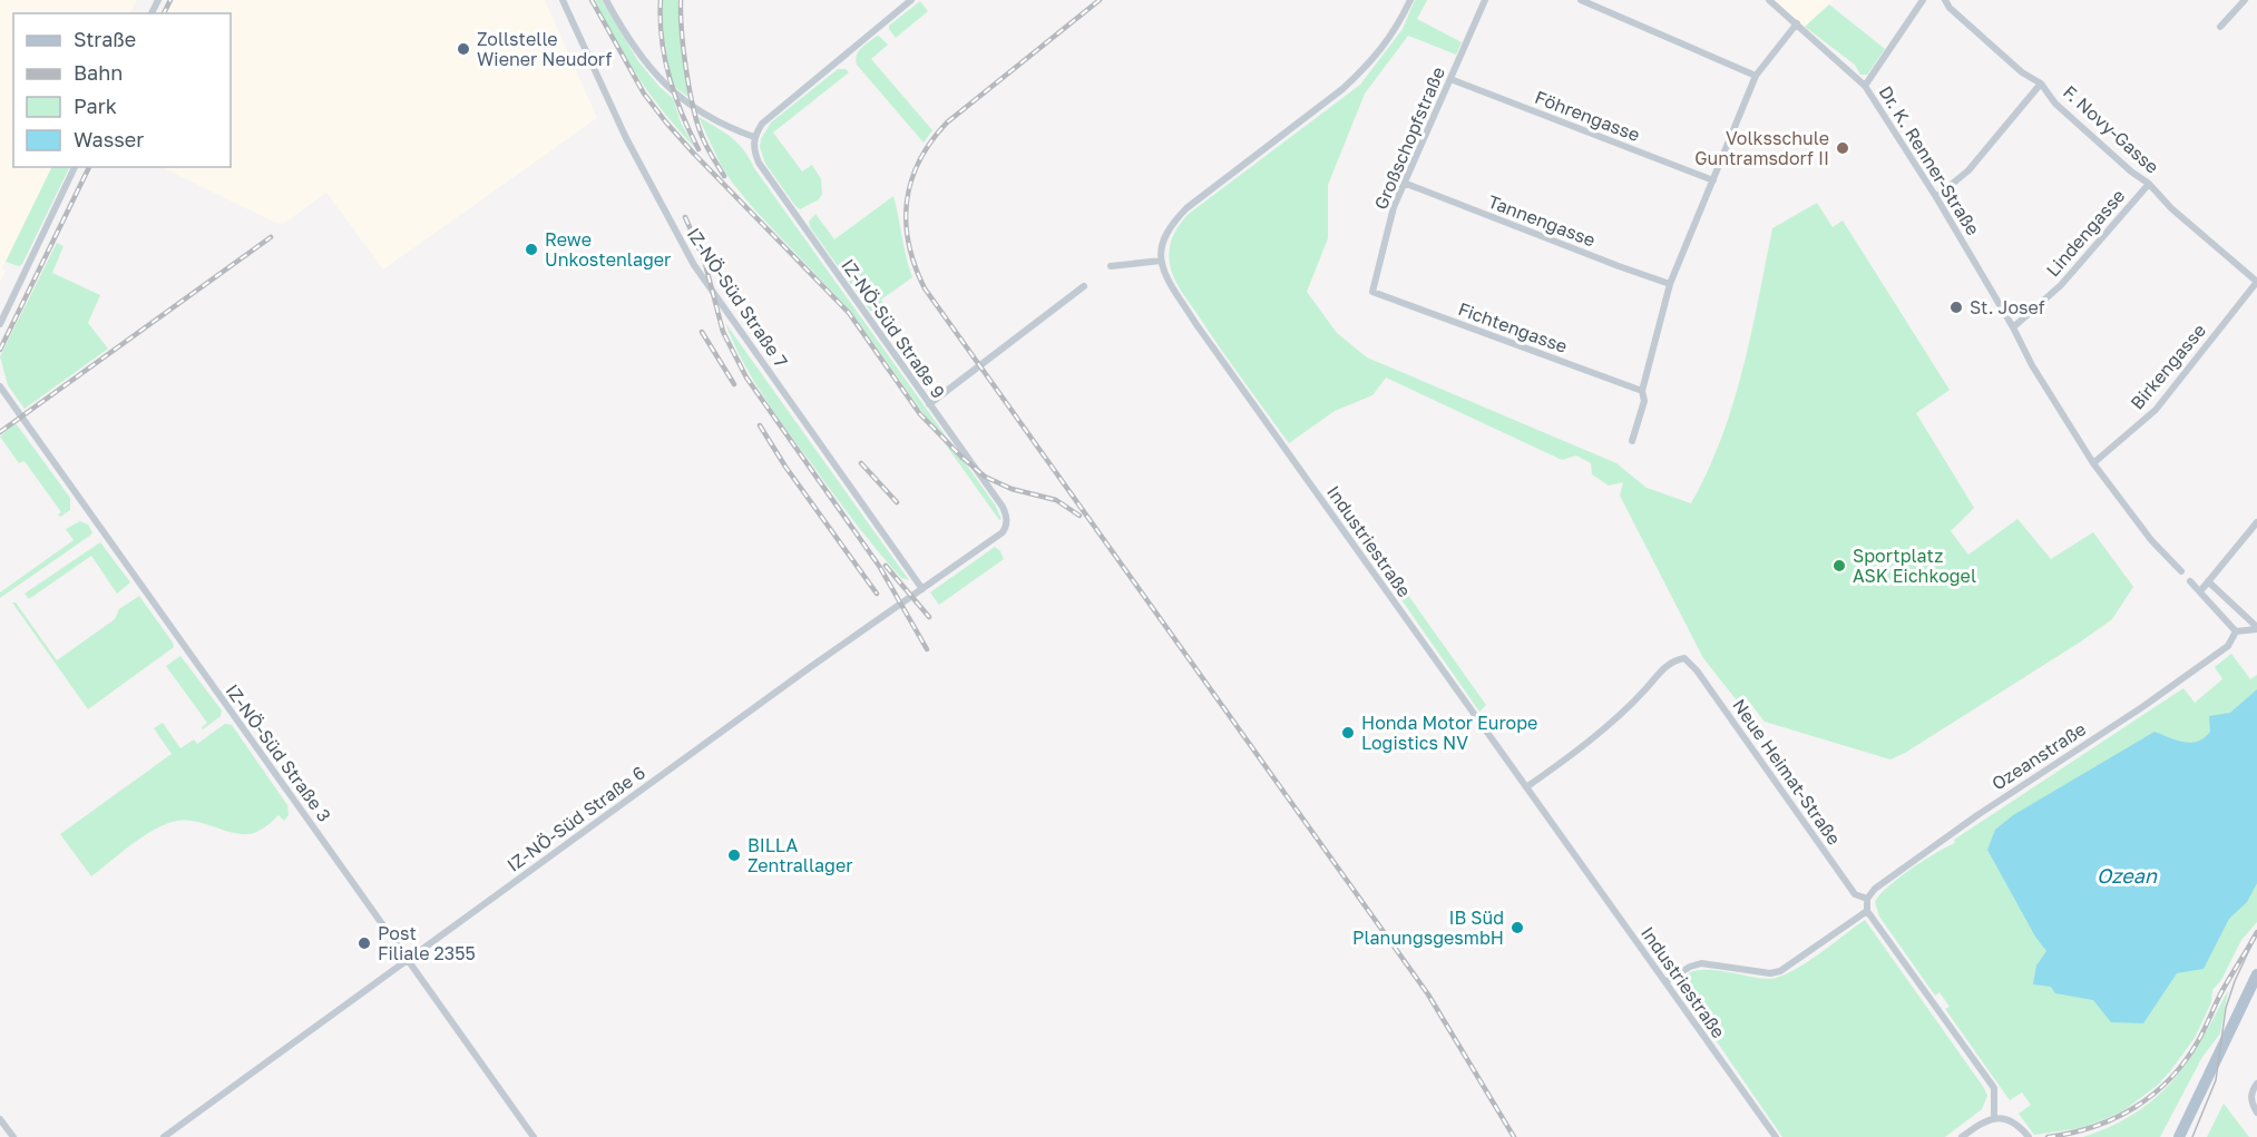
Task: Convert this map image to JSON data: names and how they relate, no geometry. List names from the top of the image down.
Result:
{
  "streets": {
    "street": [
      "Föhrengasse",
      "F. Novy-Gasse",
      "Großschopfstraße",
      "Dr. K. Renner-Straße",
      "Tannengasse",
      "Lindengasse",
      "IZ-NÖ-Süd Straße 7",
      "Fichtengasse",
      "IZ-NÖ-Süd Straße 9",
      "Birkengasse",
      "Industriestraße",
      "IZ-NÖ-Süd Straße 3",
      "Ozeanstraße",
      "Neue Heimat-Straße",
      "IZ-NÖ-Süd Straße 6"
    ]
  },
  "crossings": [
    ["Föhrengasse", "Großschopfstraße"],
    ["F. Novy-Gasse", "Lindengasse"],
    ["F. Novy-Gasse", "Birkengasse"],
    ["Großschopfstraße", "Tannengasse"],
    ["Großschopfstraße", "Fichtengasse"],
    ["Dr. K. Renner-Straße", "Lindengasse"],
    ["Dr. K. Renner-Straße", "Birkengasse"],
    ["IZ-NÖ-Süd Straße 7", "IZ-NÖ-Süd Straße 6"],
    ["IZ-NÖ-Süd Straße 9", "IZ-NÖ-Süd Straße 6"],
    ["Industriestraße", "Neue Heimat-Straße"],
    ["IZ-NÖ-Süd Straße 3", "IZ-NÖ-Süd Straße 6"],
    ["Ozeanstraße", "Neue Heimat-Straße"]
  ],
  "water": ["Ozean"],
  "places": [
    "Zollstelle Wiener Neudorf",
    "Volksschule Guntramsdorf II",
    "Rewe Unkostenlager",
    "St. Josef",
    "Sportplatz ASK Eichkogel",
    "Honda Motor Europe Logistics NV",
    "BILLA Zentrallager",
    "IB Süd PlanungsgesmbH",
    "Post Filiale 2355"
  ],
  "legend": [
    "Straße",
    "Bahn",
    "Park",
    "Wasser"
  ]
}
